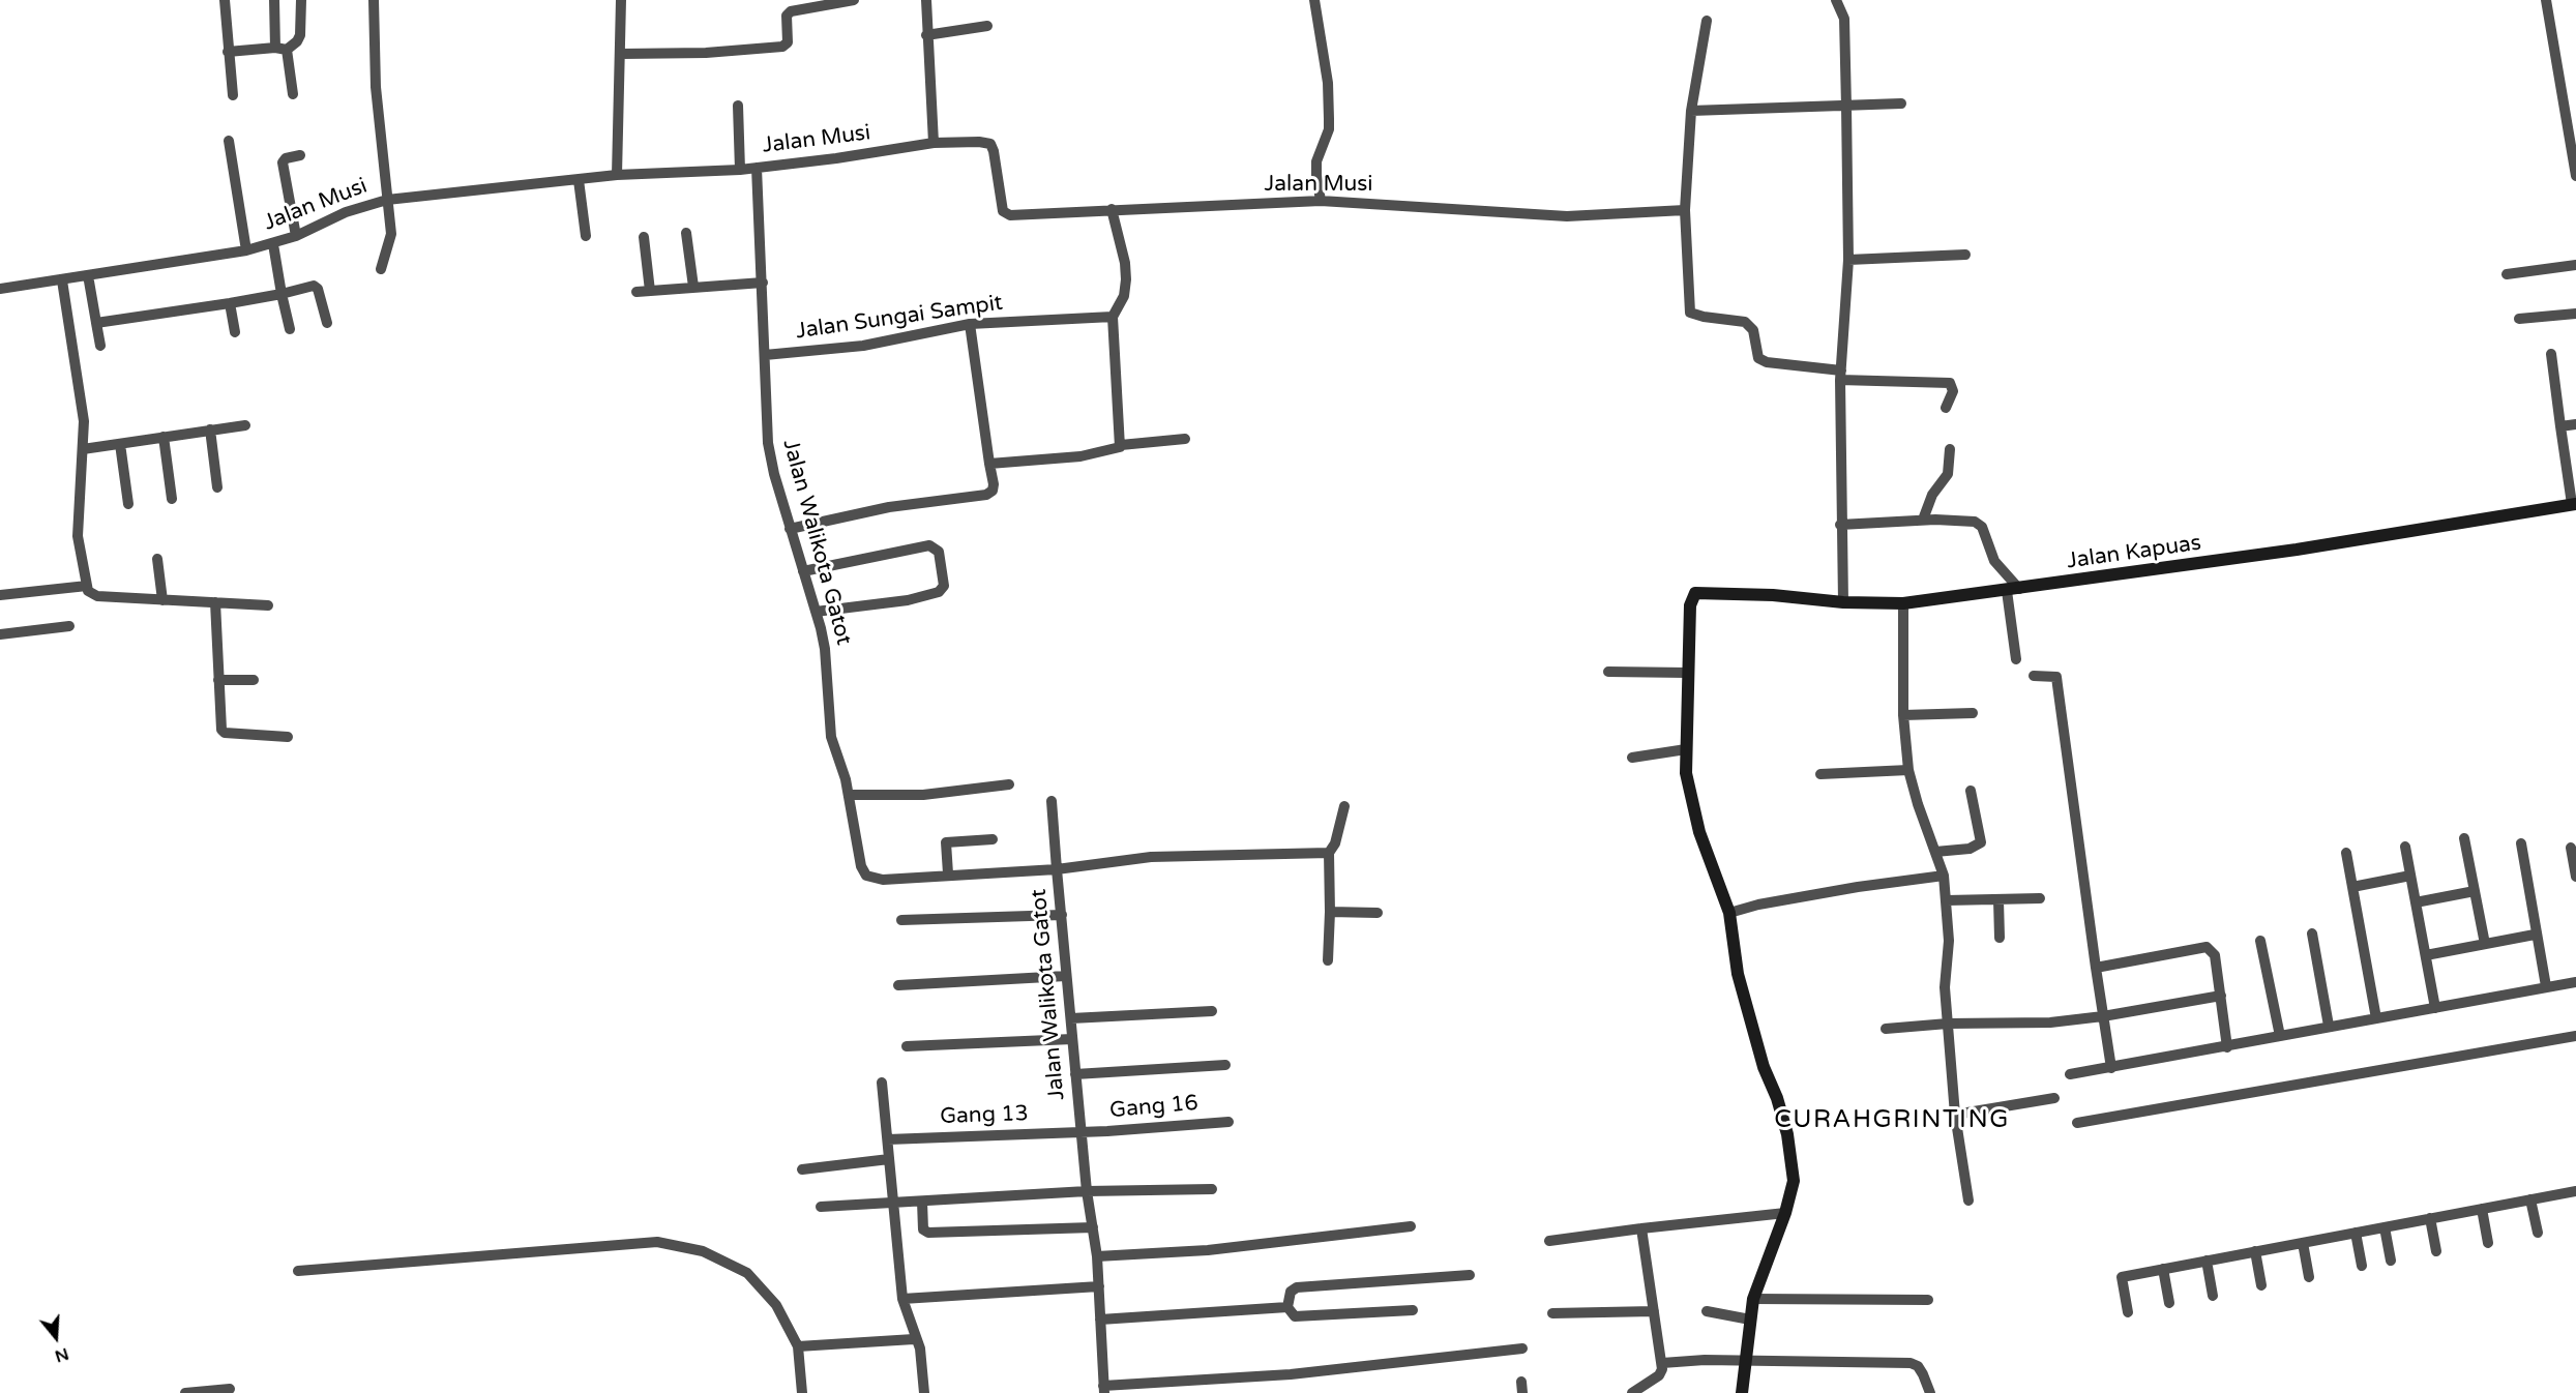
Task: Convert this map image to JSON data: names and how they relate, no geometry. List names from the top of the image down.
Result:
{
  "streets": {
    "main road": ["Jalan Kapuas"],
    "street": [
      "Jalan Musi",
      "Jalan Sungai Sampit",
      "Jalan Walikota Gatot",
      "Gang 16",
      "Gang 13"
    ]
  },
  "crossings": [
    ["Jalan Musi", "Jalan Walikota Gatot"],
    ["Jalan Sungai Sampit", "Jalan Walikota Gatot"],
    ["Jalan Walikota Gatot", "Gang 16"],
    ["Jalan Walikota Gatot", "Gang 13"],
    ["Gang 16", "Gang 13"]
  ],
  "districts": ["CURAHGRINTING"],
  "north": "bottom"
}
